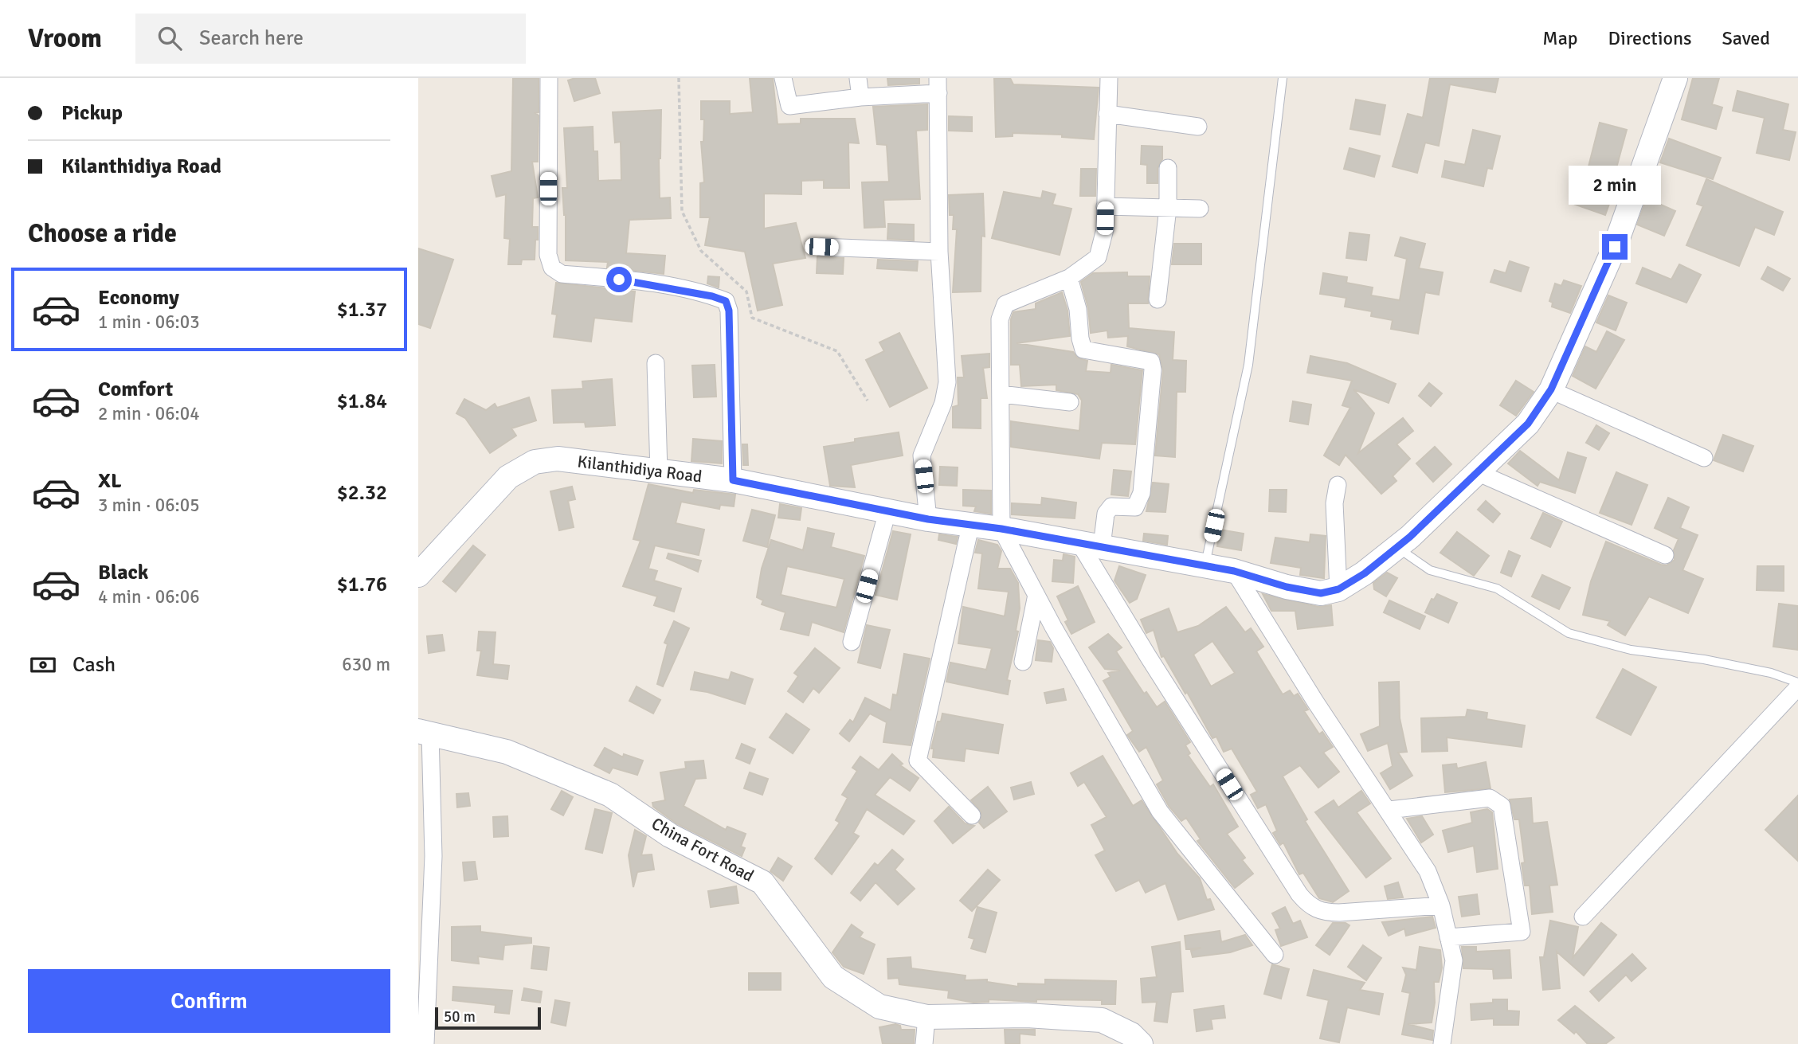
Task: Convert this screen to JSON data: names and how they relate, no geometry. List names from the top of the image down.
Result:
{
  "streets": {
    "street": ["Kilanthidiya Road", "China Fort Road"]
  },
  "scale_bar": "50 m",
  "page": {
    "header": "Vroom",
    "search": "Search here",
    "nav": ["Map", "Directions", "Saved"],
    "banner": ["Pickup", "Kilanthidiya Road"],
    "bubble": "2 min",
    "heading": "Choose a ride",
    "list": [
      {
        "name": "Economy",
        "note": "1 min · 06:03",
        "value": "$1.37"
      },
      {
        "name": "Comfort",
        "note": "2 min · 06:04",
        "value": "$1.84"
      },
      {
        "name": "XL",
        "note": "3 min · 06:05",
        "value": "$2.32"
      },
      {
        "name": "Black",
        "note": "4 min · 06:06",
        "value": "$1.76"
      }
    ],
    "pay": ["Cash", "630 m"],
    "buttons": "Confirm",
    "scale": "50 m"
  }
}
